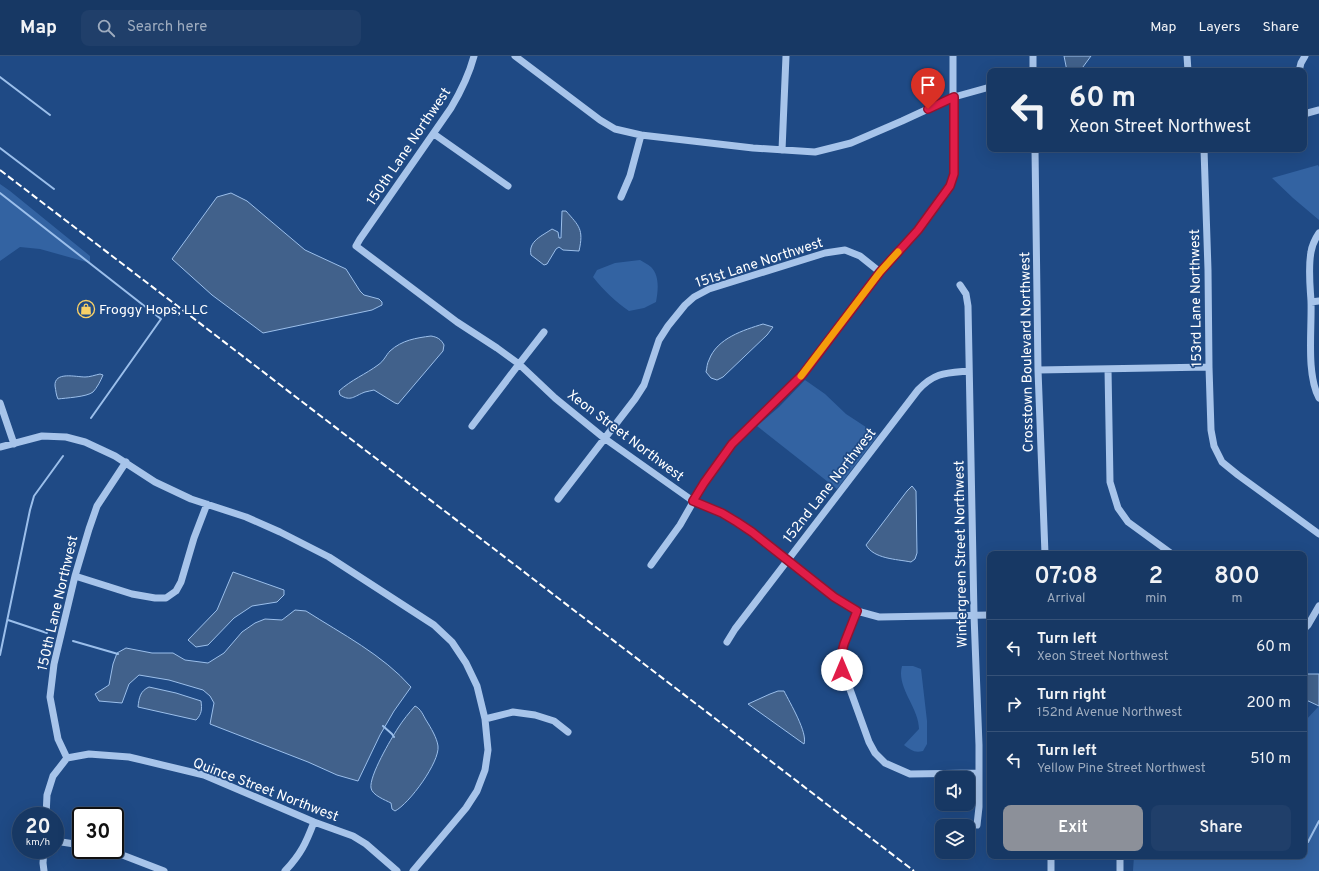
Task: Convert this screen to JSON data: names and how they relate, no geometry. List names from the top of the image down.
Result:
{
  "streets": {
    "street": [
      "150th Lane Northwest",
      "151st Lane Northwest",
      "153rd Lane Northwest",
      "Crosstown Boulevard Northwest",
      "Xeon Street Northwest",
      "152nd Lane Northwest",
      "Wintergreen Street Northwest",
      "Quince Street Northwest"
    ]
  },
  "crossings": [
    ["150th Lane Northwest", "Xeon Street Northwest"],
    ["150th Lane Northwest", "Quince Street Northwest"],
    ["151st Lane Northwest", "Xeon Street Northwest"],
    ["Xeon Street Northwest", "152nd Lane Northwest"],
    ["Xeon Street Northwest", "Wintergreen Street Northwest"],
    ["152nd Lane Northwest", "Wintergreen Street Northwest"]
  ],
  "places": {
    "shop": ["Froggy Hops, LLC"]
  },
  "page": {
    "header": "Map",
    "search": "Search here",
    "nav": ["Map", "Layers", "Share"],
    "turn": ["60 m", "Xeon Street Northwest"],
    "eta": [
      "07:08",
      "Arrival",
      "2",
      "min",
      "800",
      "m"
    ],
    "list": [
      {
        "name": "Turn left",
        "note": "Xeon Street Northwest",
        "value": "60 m"
      },
      {
        "name": "Turn right",
        "note": "152nd Avenue Northwest",
        "value": "200 m"
      },
      {
        "name": "Turn left",
        "note": "Yellow Pine Street Northwest",
        "value": "510 m"
      }
    ],
    "buttons": ["Exit", "Share"],
    "speed": "20 km/h",
    "limit": "30"
  }
}
